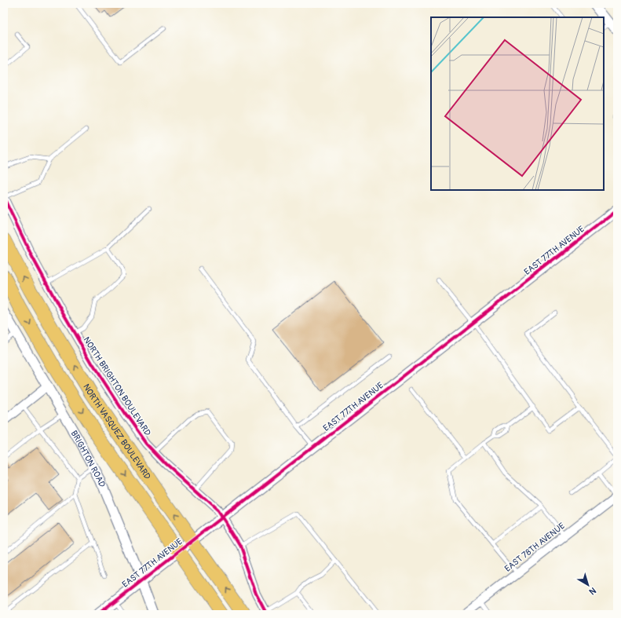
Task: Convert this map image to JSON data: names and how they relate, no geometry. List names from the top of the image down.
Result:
{
  "streets": {
    "highway": ["NORTH VASQUEZ BOULEVARD"],
    "street": [
      "EAST 77TH AVENUE",
      "NORTH BRIGHTON BOULEVARD",
      "BRIGHTON ROAD",
      "EAST 78TH AVENUE"
    ]
  },
  "crossings": [
    ["EAST 77TH AVENUE", "NORTH BRIGHTON BOULEVARD"],
    ["EAST 77TH AVENUE", "NORTH VASQUEZ BOULEVARD"],
    ["EAST 77TH AVENUE", "BRIGHTON ROAD"]
  ],
  "north": "bottom right"
}
